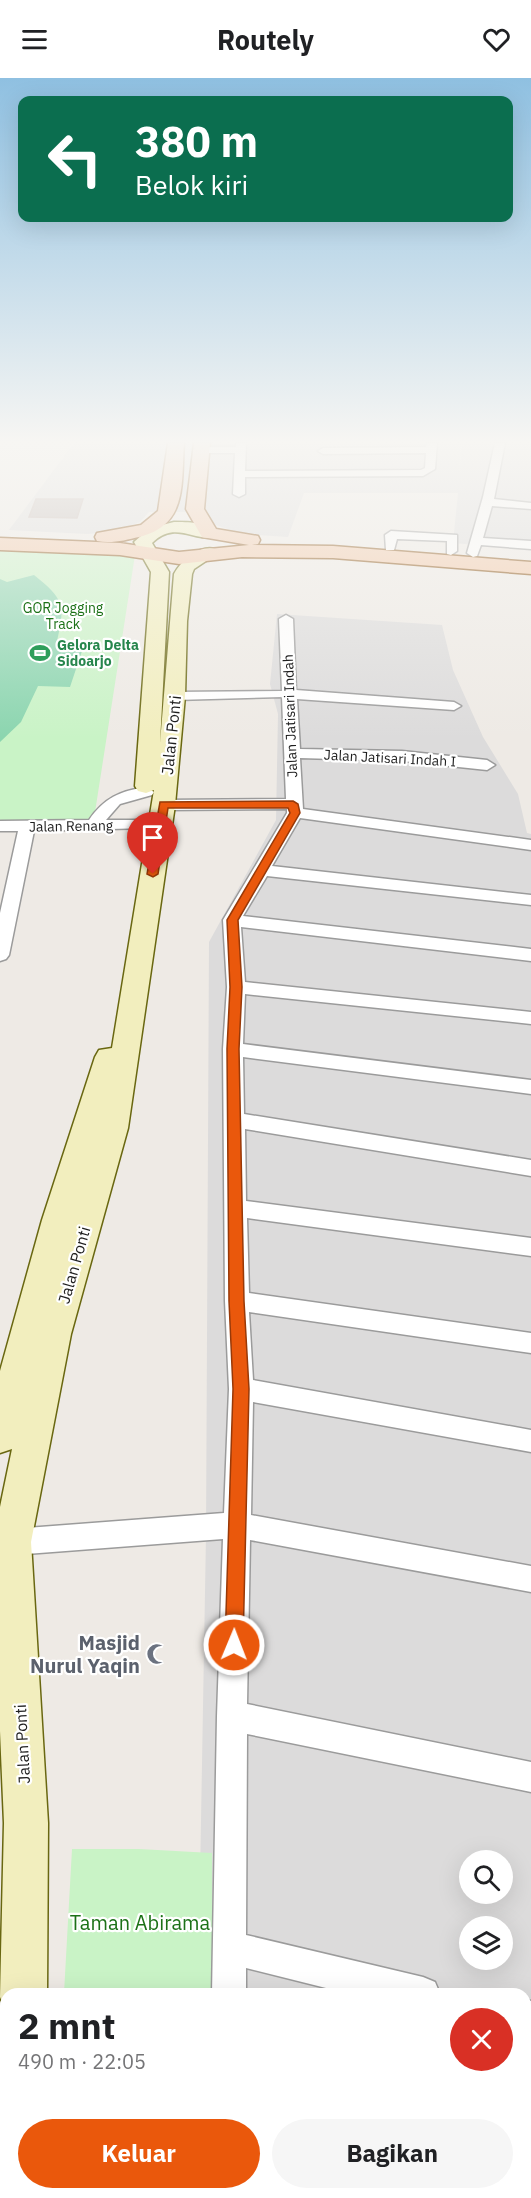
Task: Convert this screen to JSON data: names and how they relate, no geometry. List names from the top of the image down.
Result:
{
  "streets": {
    "main road": ["Jalan Ponti"],
    "street": ["Jalan Jatisari Indah", "Jalan Jatisari Indah I", "Jalan Renang"]
  },
  "crossings": [
    ["Jalan Jatisari Indah", "Jalan Jatisari Indah I"],
    ["Jalan Ponti", "Jalan Renang"]
  ],
  "parks": ["GOR Jogging Track", "Taman Abirama"],
  "places": {
    "sports": ["Gelora Delta Sidoarjo"],
    "mosque": ["Masjid Nurul Yaqin"]
  },
  "page": {
    "header": "Routely",
    "turn": ["380 m", "Belok kiri"],
    "heading": ["2 mnt", "490 m · 22:05"],
    "buttons": ["Keluar", "Bagikan"]
  }
}
